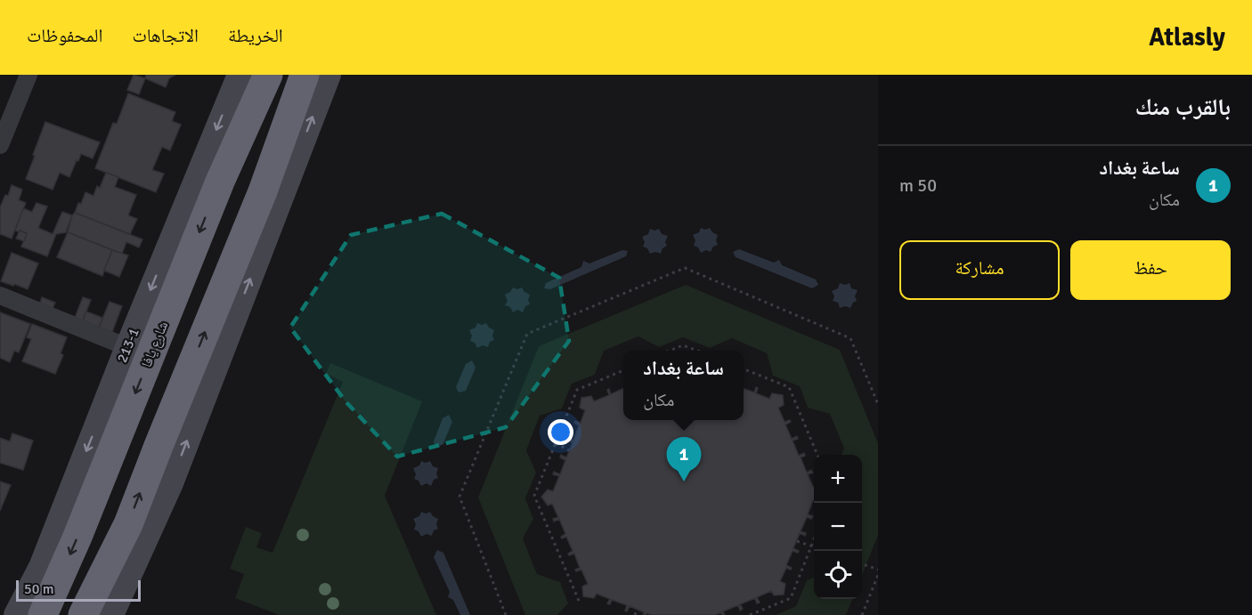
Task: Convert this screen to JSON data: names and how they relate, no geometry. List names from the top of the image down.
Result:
{
  "streets": {
    "highway": ["شارع يافا"],
    "main road": ["213-1"]
  },
  "scale_bar": "50 m",
  "page": {
    "header": "Atlasly",
    "nav": ["الخريطة", "الاتجاهات", "المحفوظات"],
    "heading": "بالقرب منك",
    "list": [
      {
        "mark": "1",
        "name": "ساعة بغداد",
        "note": "مكان",
        "value": "50 m"
      }
    ],
    "buttons": ["حفظ", "مشاركة"],
    "popup": ["ساعة بغداد", "مكان"],
    "pins": "1",
    "map_buttons": ["+", "−"],
    "scale": "50 m"
  }
}
